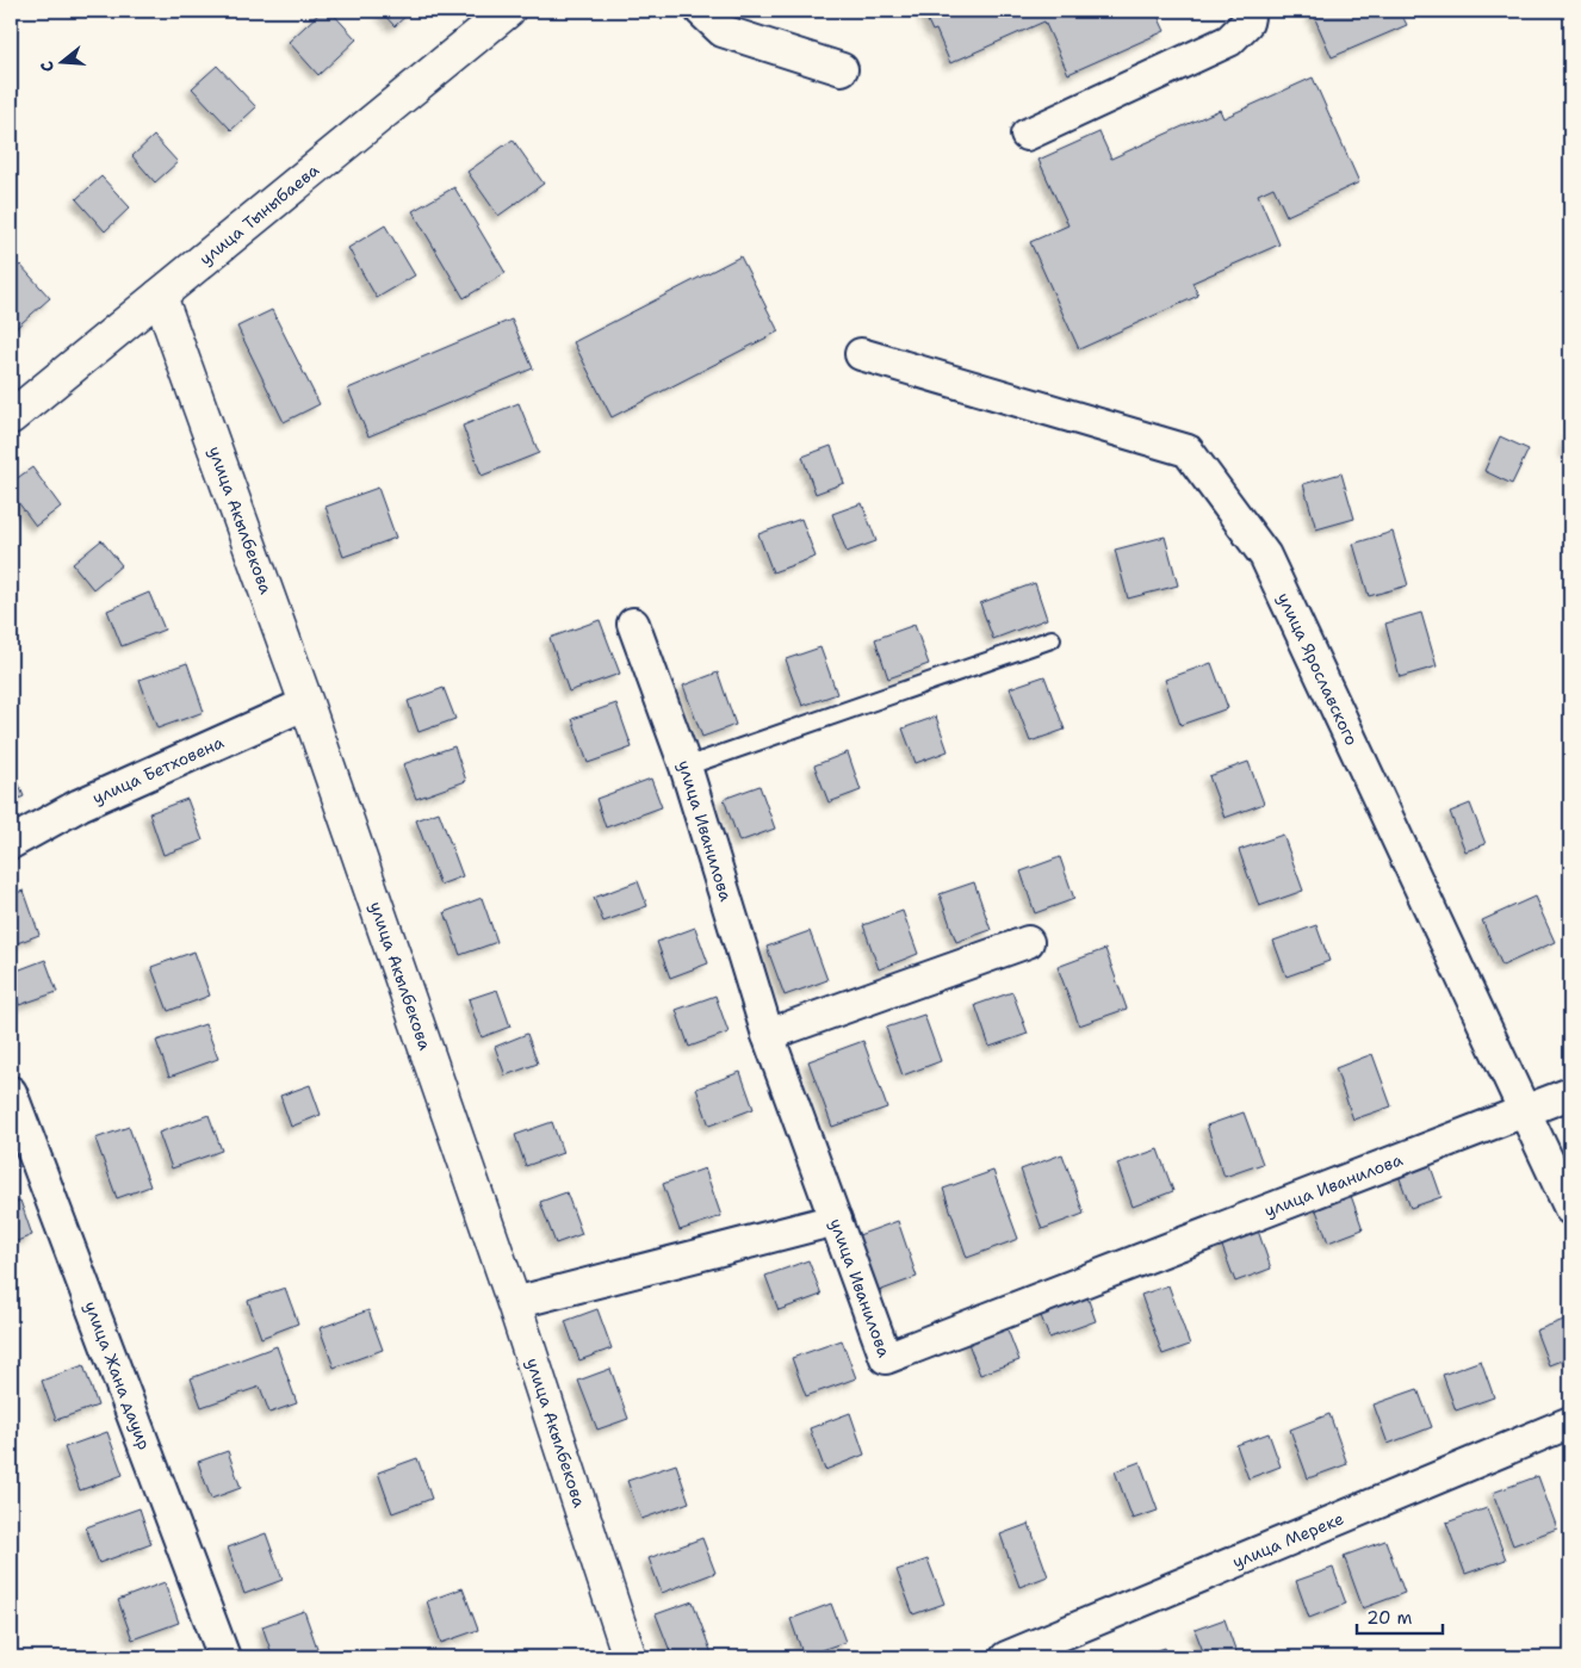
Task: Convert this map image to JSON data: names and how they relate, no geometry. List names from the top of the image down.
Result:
{
  "streets": {
    "street": [
      "улица Тыныбаева",
      "улица Акылбекова",
      "улица Ярославского",
      "улица Бетховена",
      "улица Иванилова",
      "улица Жана дауир",
      "улица Мереке"
    ]
  },
  "crossings": [
    ["улица Тыныбаева", "улица Акылбекова"],
    ["улица Акылбекова", "улица Бетховена"],
    ["улица Ярославского", "улица Иванилова"]
  ],
  "scale_bar": "20 m",
  "north": "left"
}
